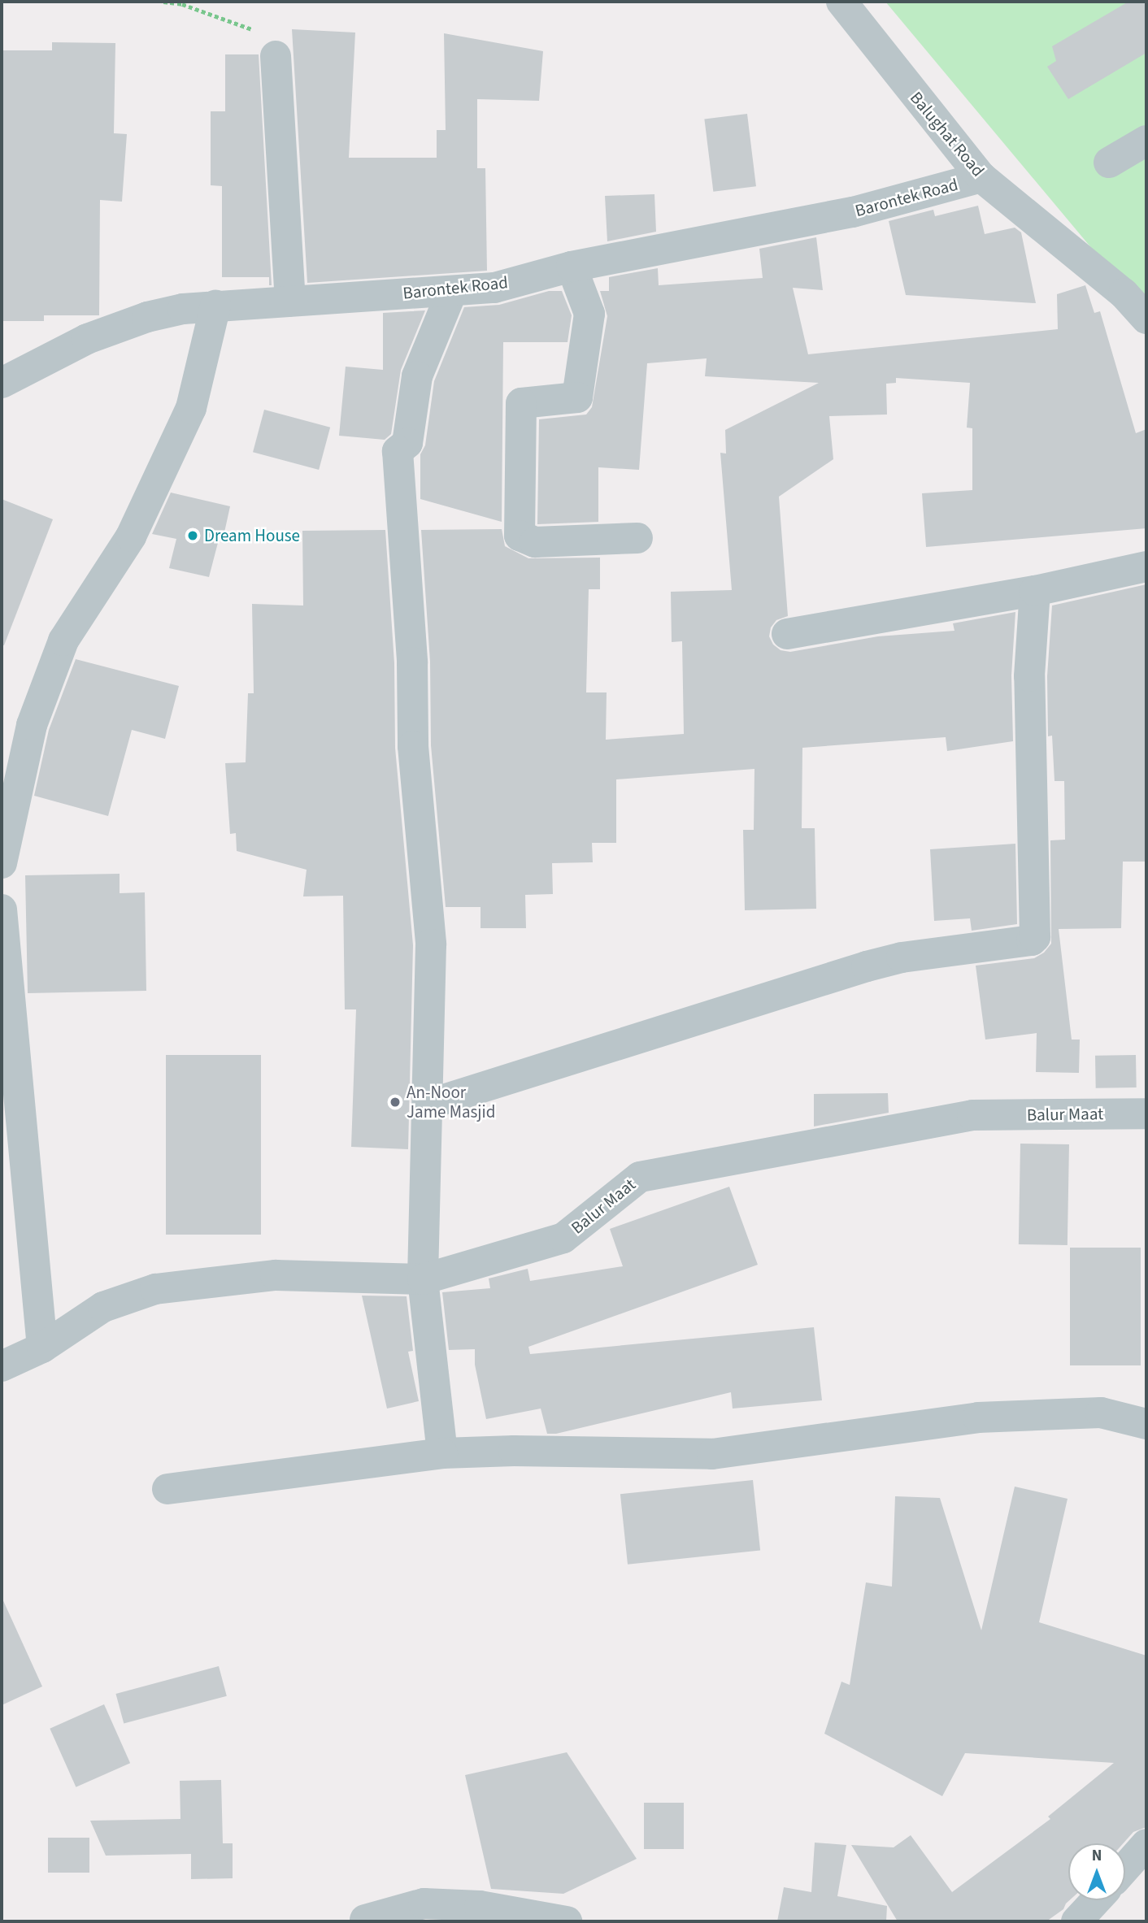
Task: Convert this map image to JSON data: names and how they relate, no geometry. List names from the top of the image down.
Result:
{
  "streets": {
    "street": ["Balughat Road", "Barontek Road", "Balur Maat"]
  },
  "crossings": [
    ["Balughat Road", "Barontek Road"]
  ],
  "places": ["Dream House", "An-Noor Jame Masjid"],
  "north": "top"
}
